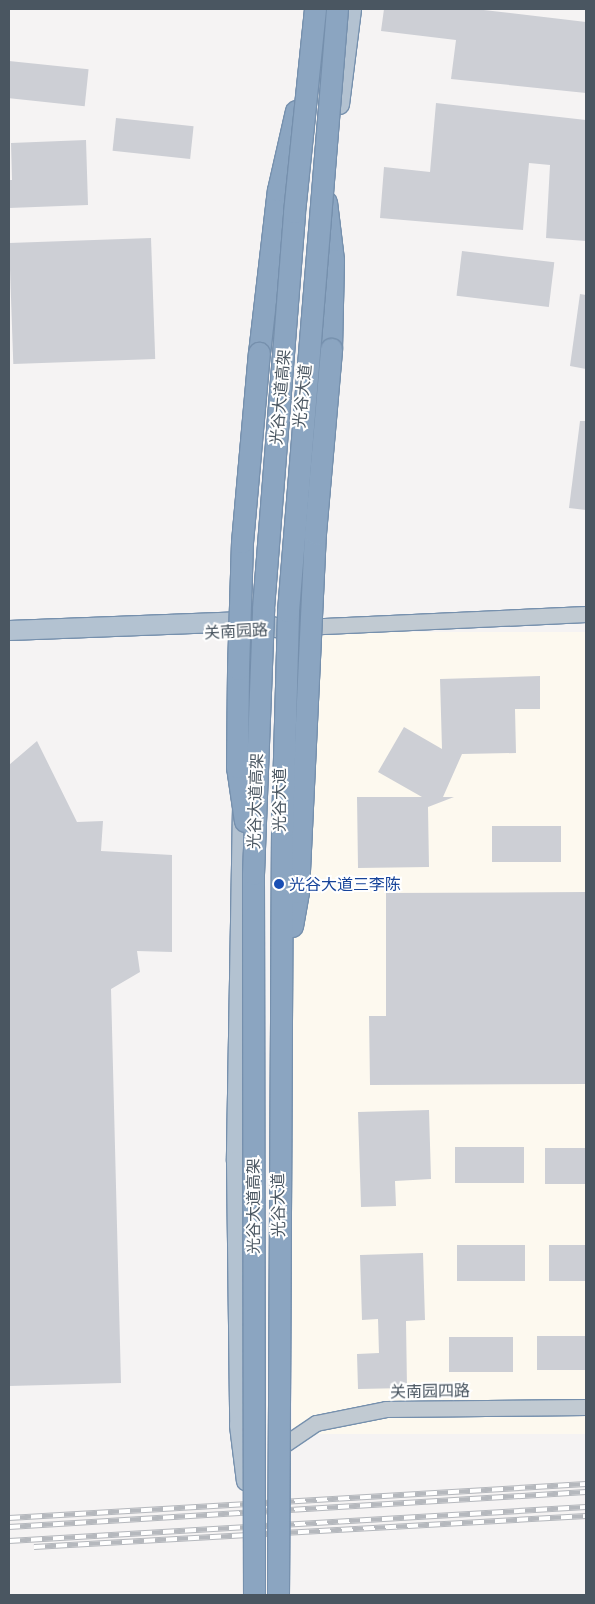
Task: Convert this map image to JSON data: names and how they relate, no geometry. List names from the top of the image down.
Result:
{
  "streets": {
    "highway": ["光谷大道高架"],
    "main road": ["光谷大道", "关南园路"],
    "street": ["关南园四路"]
  },
  "crossings": [
    ["光谷大道", "关南园路"],
    ["光谷大道", "关南园四路"]
  ],
  "places": ["光谷大道三李陈"]
}
